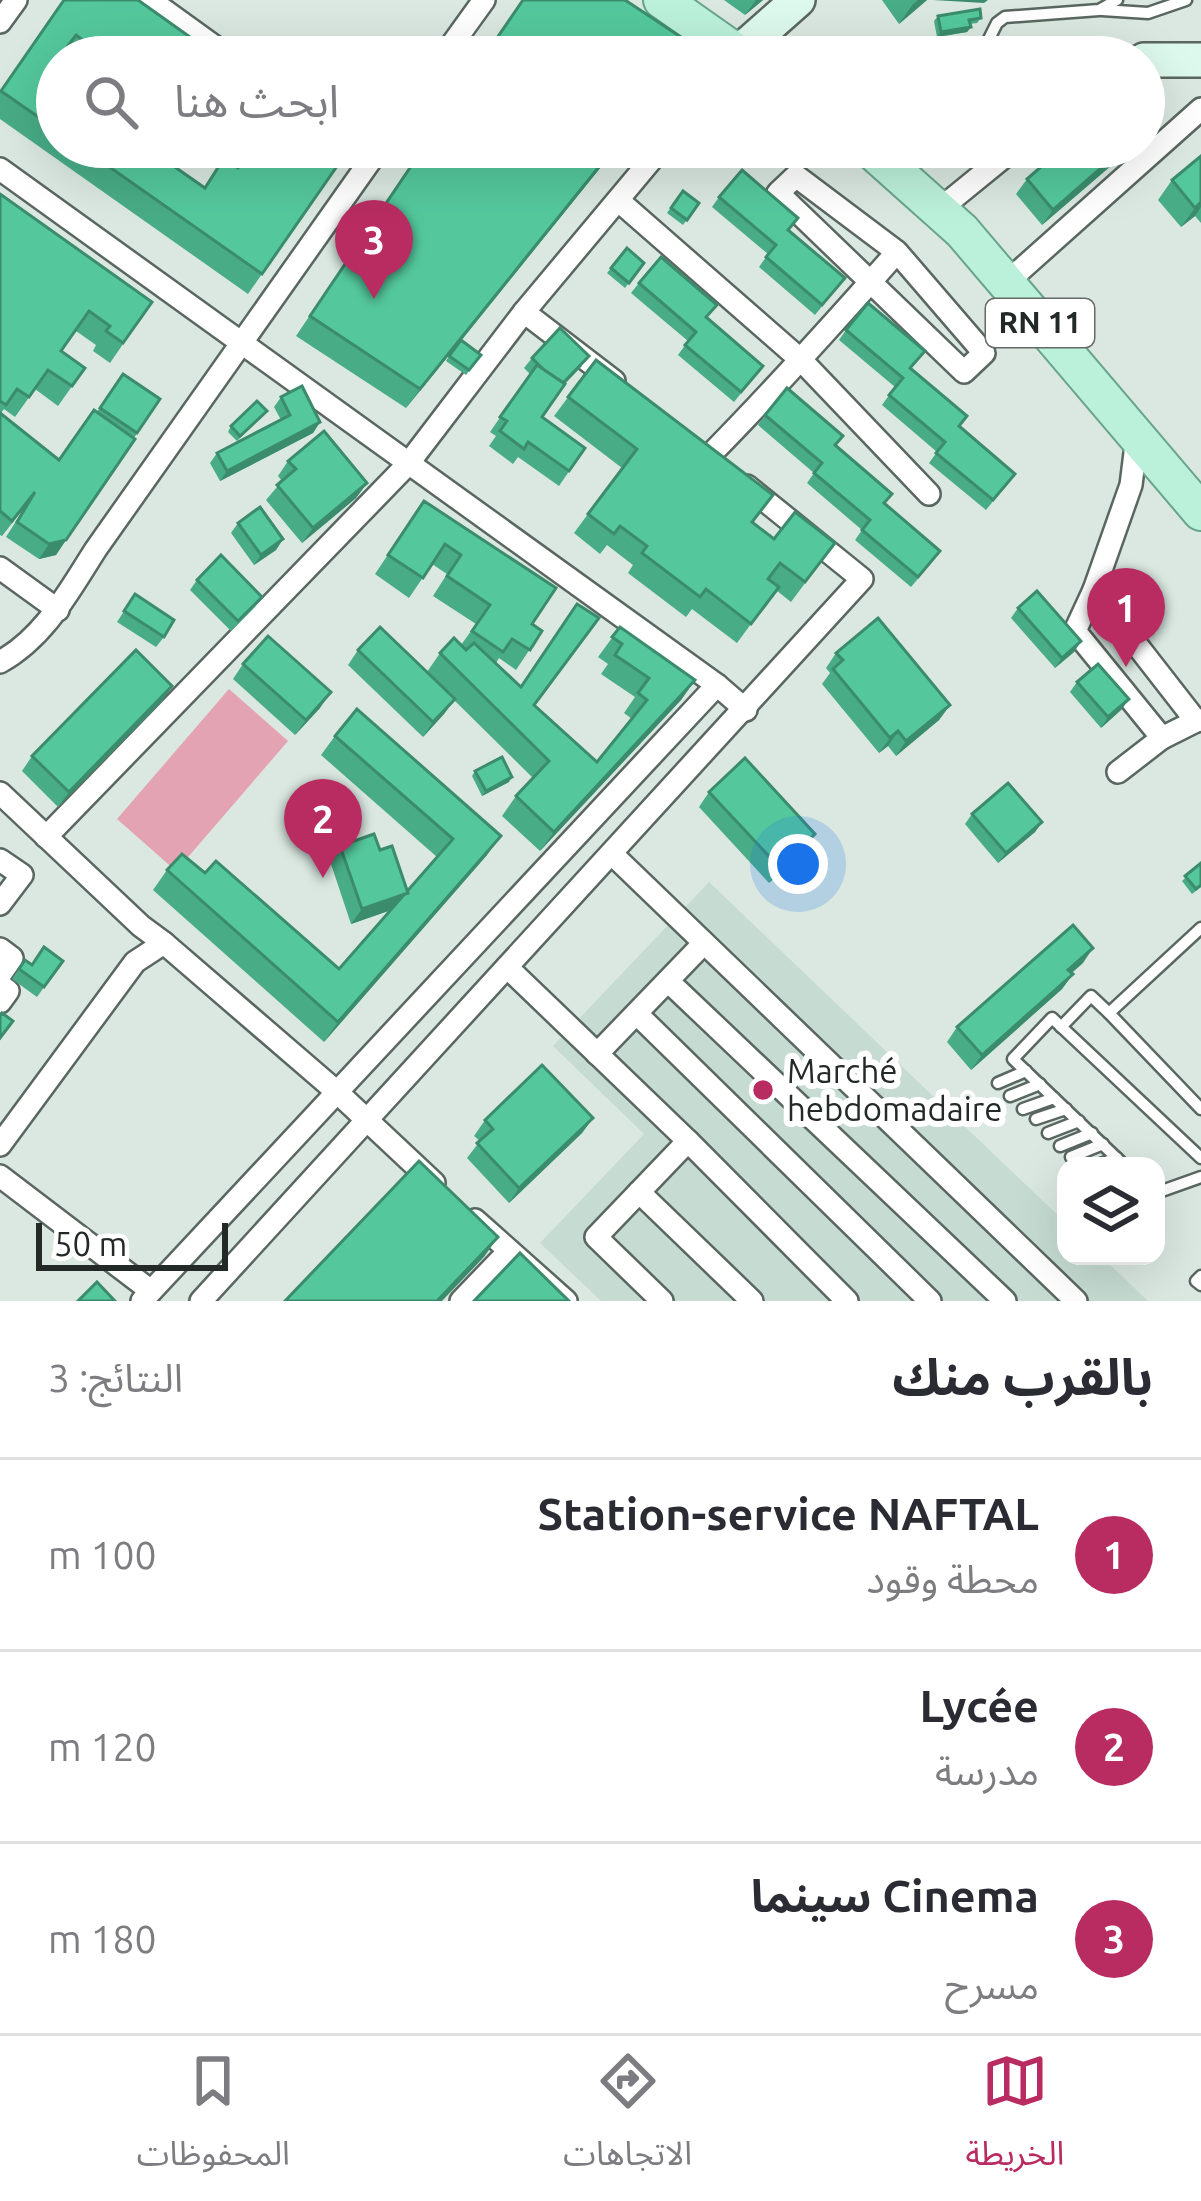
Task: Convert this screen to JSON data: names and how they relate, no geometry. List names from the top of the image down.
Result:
{
  "streets": {
    "main road": ["RN 11"]
  },
  "places": ["Marché hebdomadaire"],
  "scale_bar": "50 m",
  "page": {
    "search": "ابحث هنا",
    "pins": ["3", "1", "2"],
    "scale": "50 m",
    "heading": ["بالقرب منك", "النتائج: 3"],
    "list": [
      {
        "mark": "1",
        "name": "Station-service NAFTAL",
        "note": "محطة وقود",
        "value": "100 m"
      },
      {
        "mark": "2",
        "name": "Lycée",
        "note": "مدرسة",
        "value": "120 m"
      },
      {
        "mark": "3",
        "name": "Cinema سينما",
        "note": "مسرح",
        "value": "180 m"
      }
    ],
    "nav": ["الخريطة", "الاتجاهات", "المحفوظات"]
  }
}
